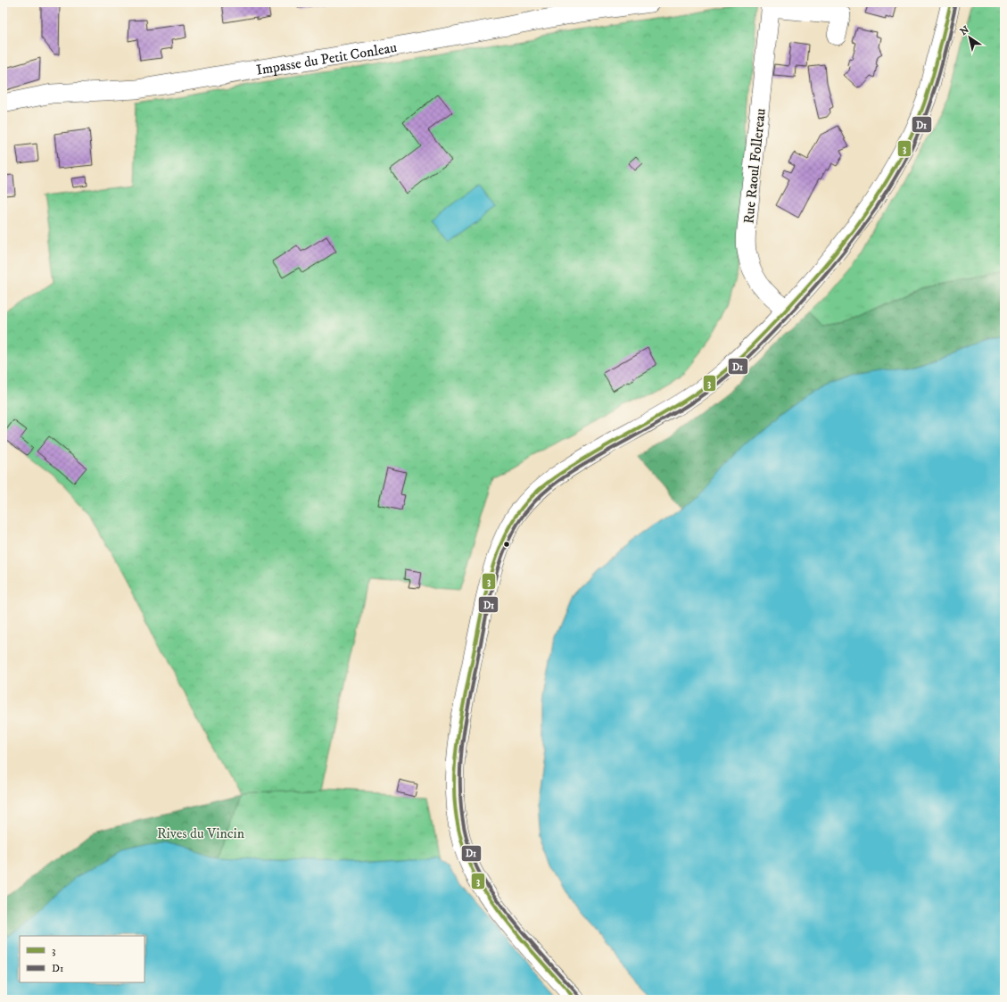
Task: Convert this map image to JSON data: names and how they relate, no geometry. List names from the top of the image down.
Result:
{
  "streets": {
    "street": ["Impasse du Petit Conleau", "Rue Raoul Follereau"]
  },
  "parks": ["Rives du Vincin"],
  "lines": ["transit line 3", "transit line D1"],
  "legend": ["3", "D1"],
  "north": "top left"
}
